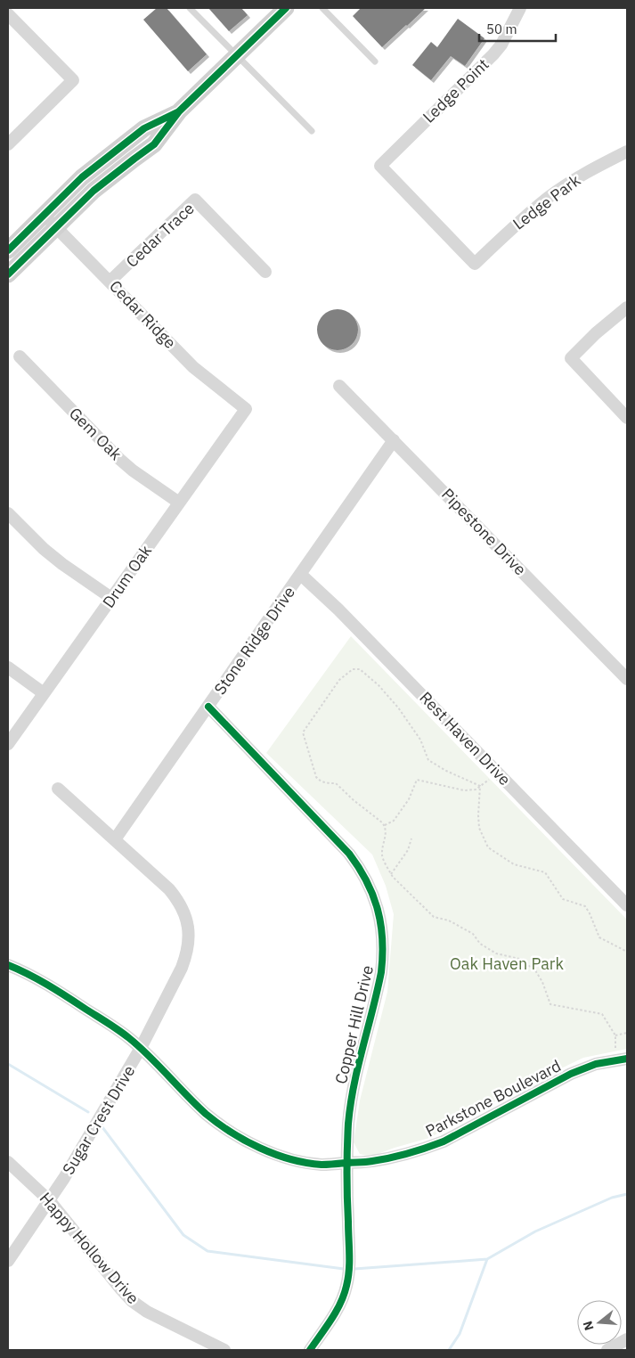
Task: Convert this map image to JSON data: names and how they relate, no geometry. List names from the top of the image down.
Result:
{
  "streets": {
    "street": [
      "Ledge Point",
      "Ledge Park",
      "Cedar Trace",
      "Cedar Ridge",
      "Gem Oak",
      "Pipestone Drive",
      "Drum Oak",
      "Stone Ridge Drive",
      "Rest Haven Drive",
      "Copper Hill Drive",
      "Parkstone Boulevard",
      "Sugar Crest Drive",
      "Happy Hollow Drive"
    ]
  },
  "crossings": [
    ["Ledge Point", "Ledge Park"],
    ["Cedar Trace", "Cedar Ridge"],
    ["Cedar Ridge", "Drum Oak"],
    ["Gem Oak", "Drum Oak"],
    ["Pipestone Drive", "Stone Ridge Drive"],
    ["Stone Ridge Drive", "Rest Haven Drive"],
    ["Stone Ridge Drive", "Copper Hill Drive"],
    ["Stone Ridge Drive", "Sugar Crest Drive"],
    ["Copper Hill Drive", "Parkstone Boulevard"],
    ["Parkstone Boulevard", "Sugar Crest Drive"],
    ["Sugar Crest Drive", "Happy Hollow Drive"]
  ],
  "parks": ["Oak Haven Park"],
  "scale_bar": "50 m",
  "north": "left"
}
